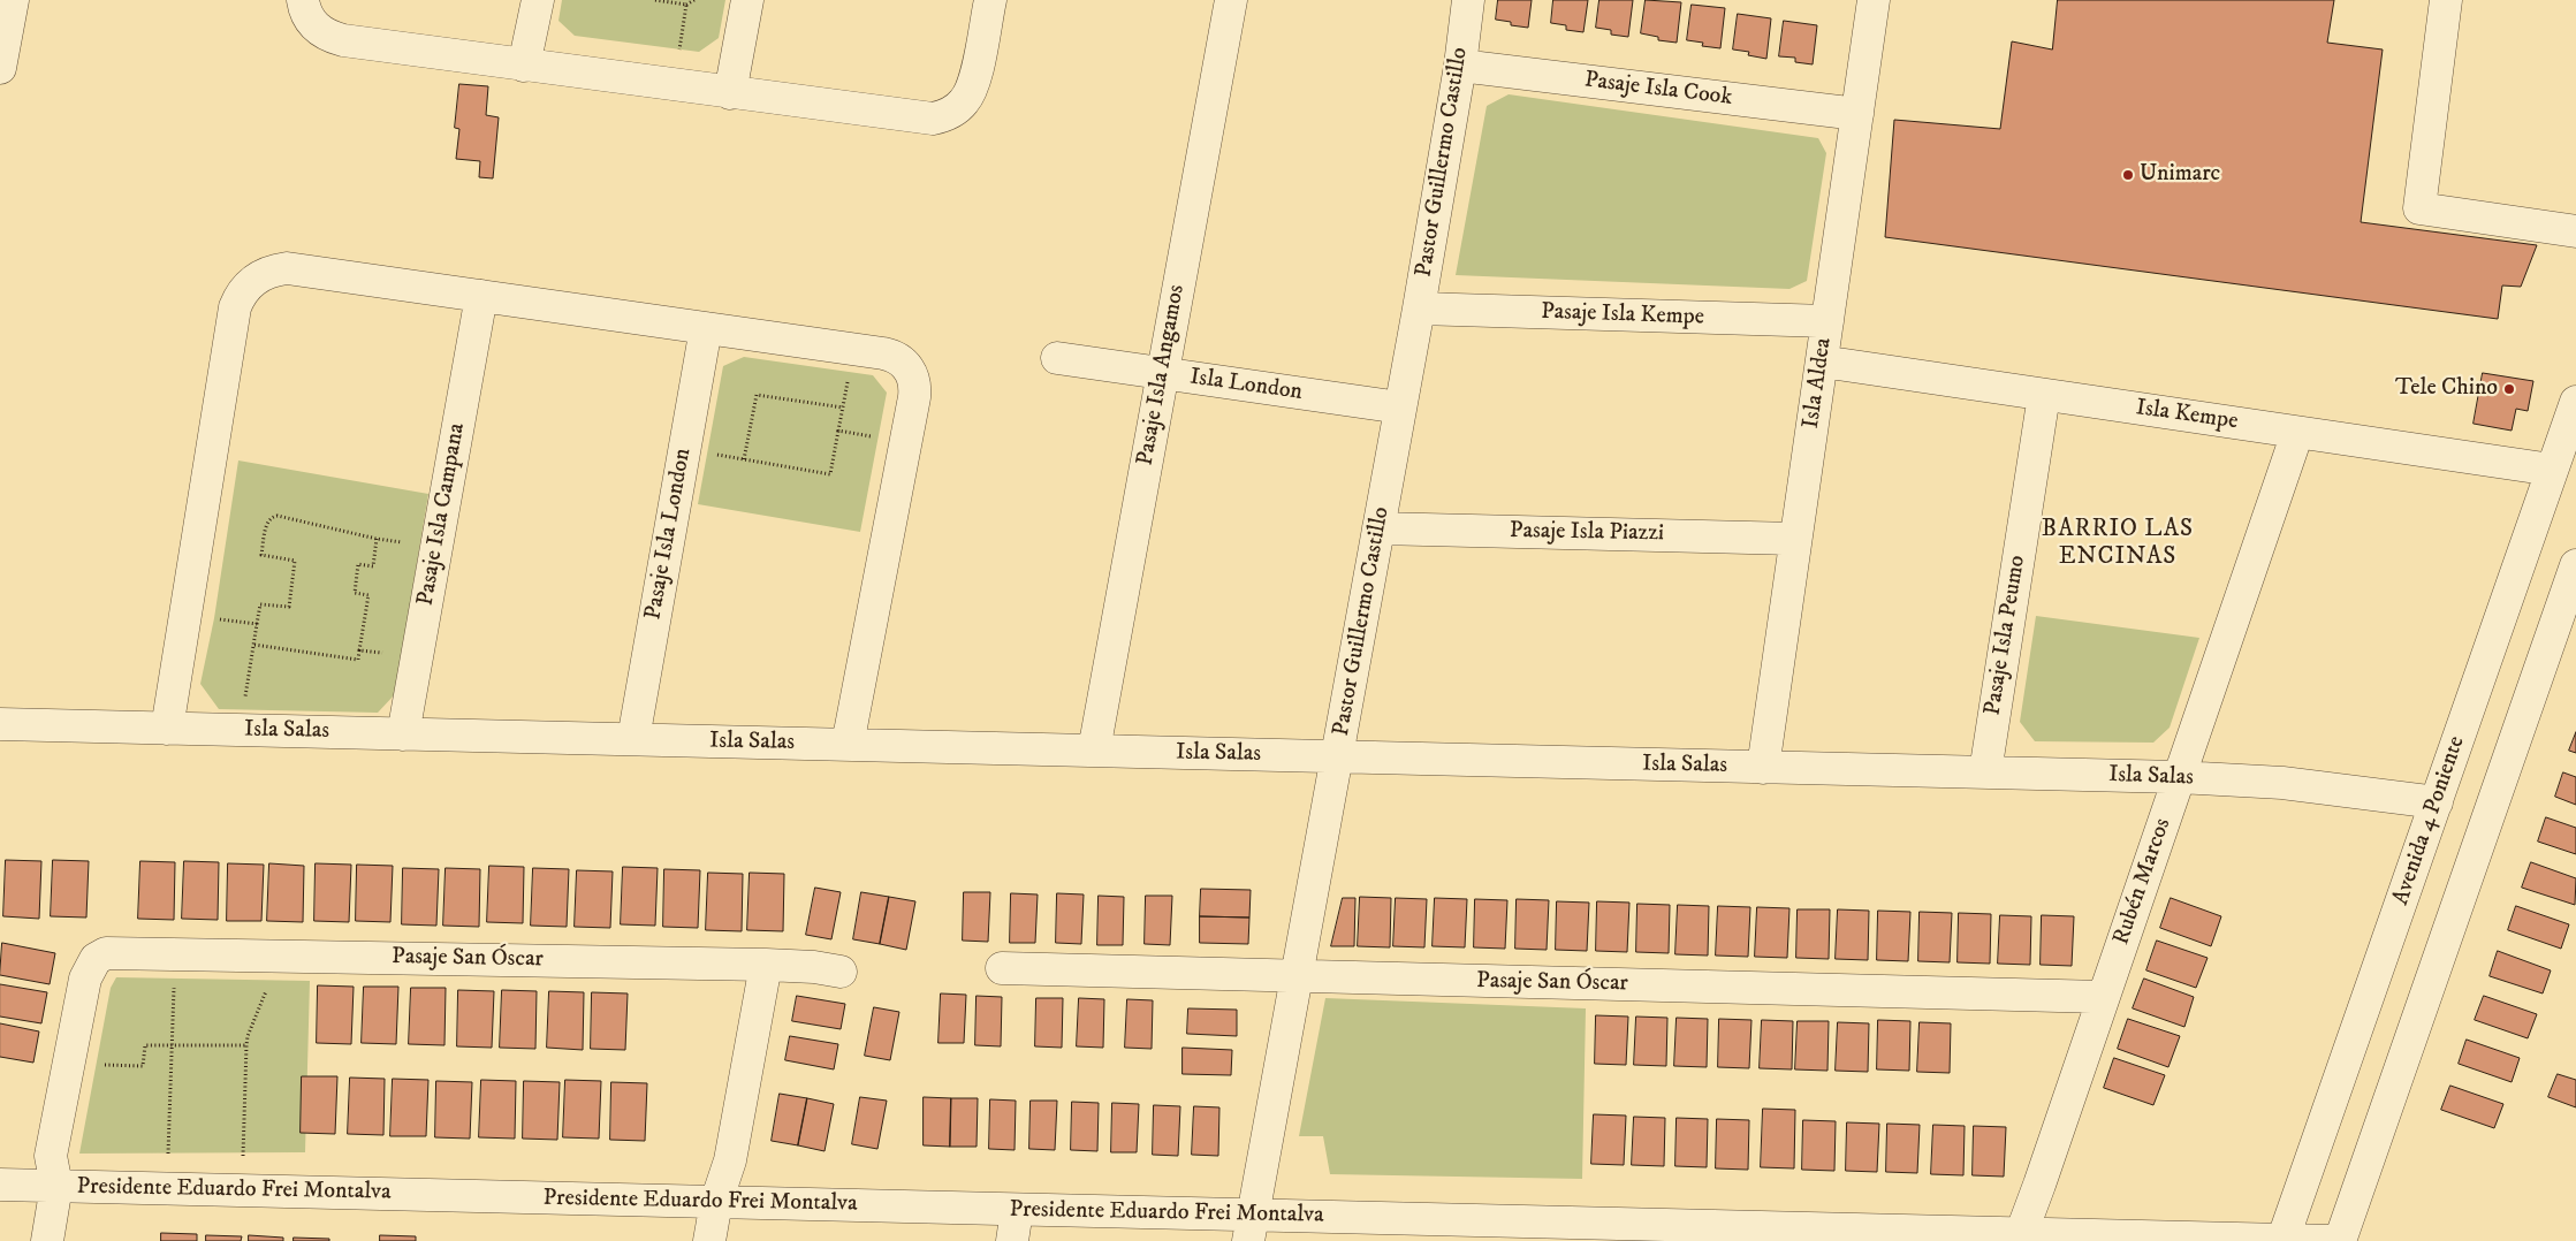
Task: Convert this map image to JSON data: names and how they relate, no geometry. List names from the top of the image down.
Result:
{
  "streets": {
    "street": [
      "Pasaje Isla Cook",
      "Pastor Guillermo Castillo",
      "Pasaje Isla Kempe",
      "Pasaje Isla Angamos",
      "Isla Aldea",
      "Isla London",
      "Isla Kempe",
      "Pasaje Isla Campana",
      "Pasaje Isla Piazzi",
      "Pasaje Isla London",
      "Pasaje Isla Peumo",
      "Isla Salas",
      "Avenida 4 Poniente",
      "Rubén Marcos",
      "Pasaje San Óscar",
      "Presidente Eduardo Frei Montalva"
    ]
  },
  "crossings": [
    ["Pasaje Isla Cook", "Pastor Guillermo Castillo"],
    ["Pasaje Isla Cook", "Isla Aldea"],
    ["Pastor Guillermo Castillo", "Pasaje Isla Kempe"],
    ["Pastor Guillermo Castillo", "Isla London"],
    ["Pastor Guillermo Castillo", "Pasaje Isla Piazzi"],
    ["Pastor Guillermo Castillo", "Isla Salas"],
    ["Pastor Guillermo Castillo", "Pasaje San Óscar"],
    ["Pastor Guillermo Castillo", "Presidente Eduardo Frei Montalva"],
    ["Pasaje Isla Kempe", "Isla Aldea"],
    ["Pasaje Isla Angamos", "Isla London"],
    ["Pasaje Isla Angamos", "Isla Salas"],
    ["Isla Aldea", "Isla Kempe"],
    ["Isla Aldea", "Pasaje Isla Piazzi"],
    ["Isla Aldea", "Isla Salas"],
    ["Isla Kempe", "Pasaje Isla Peumo"],
    ["Isla Kempe", "Avenida 4 Poniente"],
    ["Isla Kempe", "Rubén Marcos"],
    ["Pasaje Isla Campana", "Isla Salas"],
    ["Pasaje Isla London", "Isla Salas"],
    ["Pasaje Isla Peumo", "Isla Salas"],
    ["Isla Salas", "Avenida 4 Poniente"],
    ["Isla Salas", "Rubén Marcos"],
    ["Avenida 4 Poniente", "Presidente Eduardo Frei Montalva"],
    ["Rubén Marcos", "Pasaje San Óscar"],
    ["Rubén Marcos", "Presidente Eduardo Frei Montalva"]
  ],
  "districts": ["BARRIO LAS ENCINAS"],
  "places": ["Unimarc", "Tele Chino"]
}
